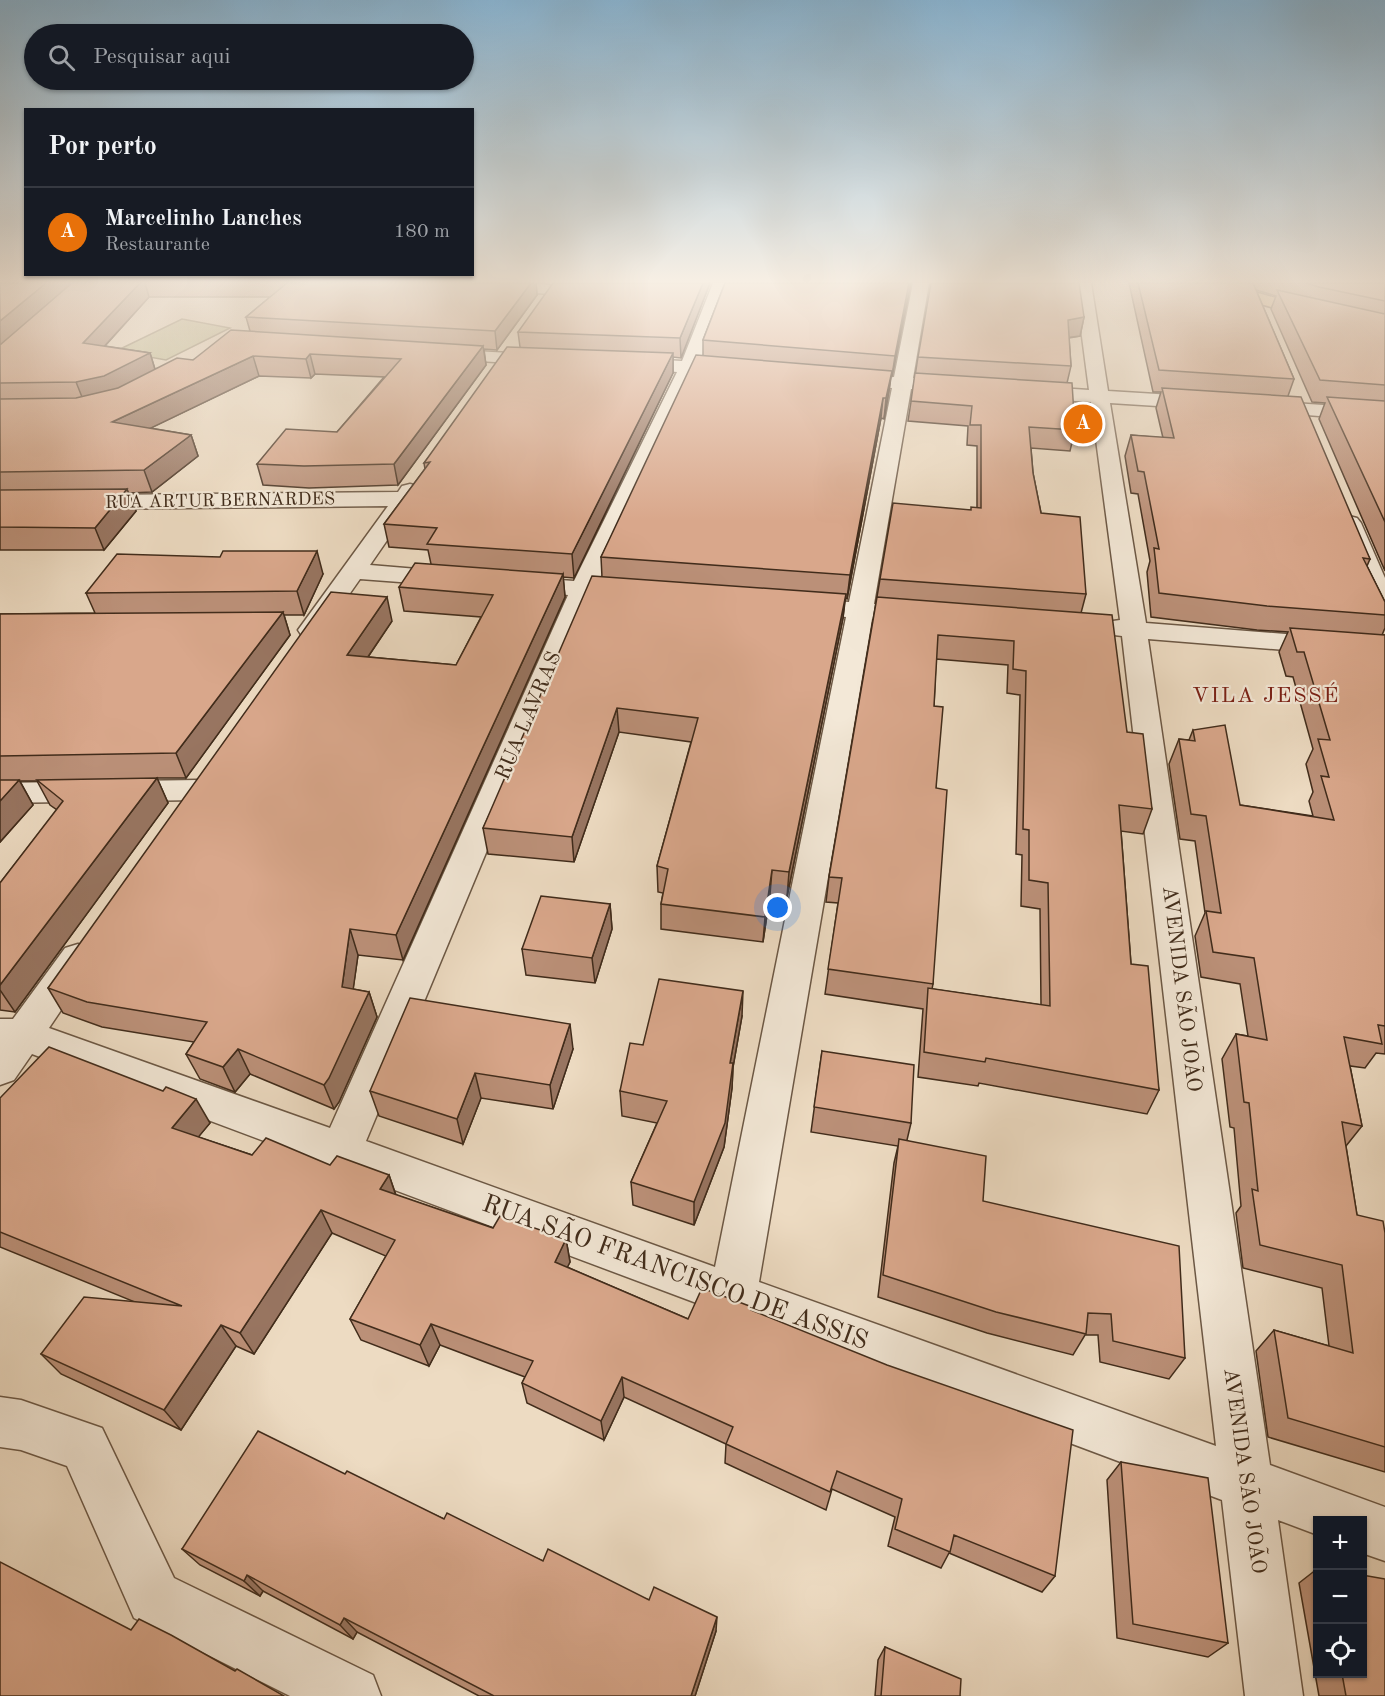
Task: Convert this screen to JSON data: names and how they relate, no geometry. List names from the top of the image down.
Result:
{
  "streets": {
    "street": [
      "RUA ARTUR BERNARDES",
      "RUA LAVRAS",
      "AVENIDA SÃO JOÃO",
      "RUA SÃO FRANCISCO DE ASSIS"
    ]
  },
  "crossings": [
    ["RUA LAVRAS", "RUA SÃO FRANCISCO DE ASSIS"],
    ["AVENIDA SÃO JOÃO", "RUA SÃO FRANCISCO DE ASSIS"]
  ],
  "districts": ["VILA JESSÉ"],
  "page": {
    "search": "Pesquisar aqui",
    "heading": "Por perto",
    "list": [
      {
        "mark": "A",
        "name": "Marcelinho Lanches",
        "note": "Restaurante",
        "value": "180 m"
      }
    ],
    "pins": "A",
    "map_buttons": ["+", "−"]
  }
}
